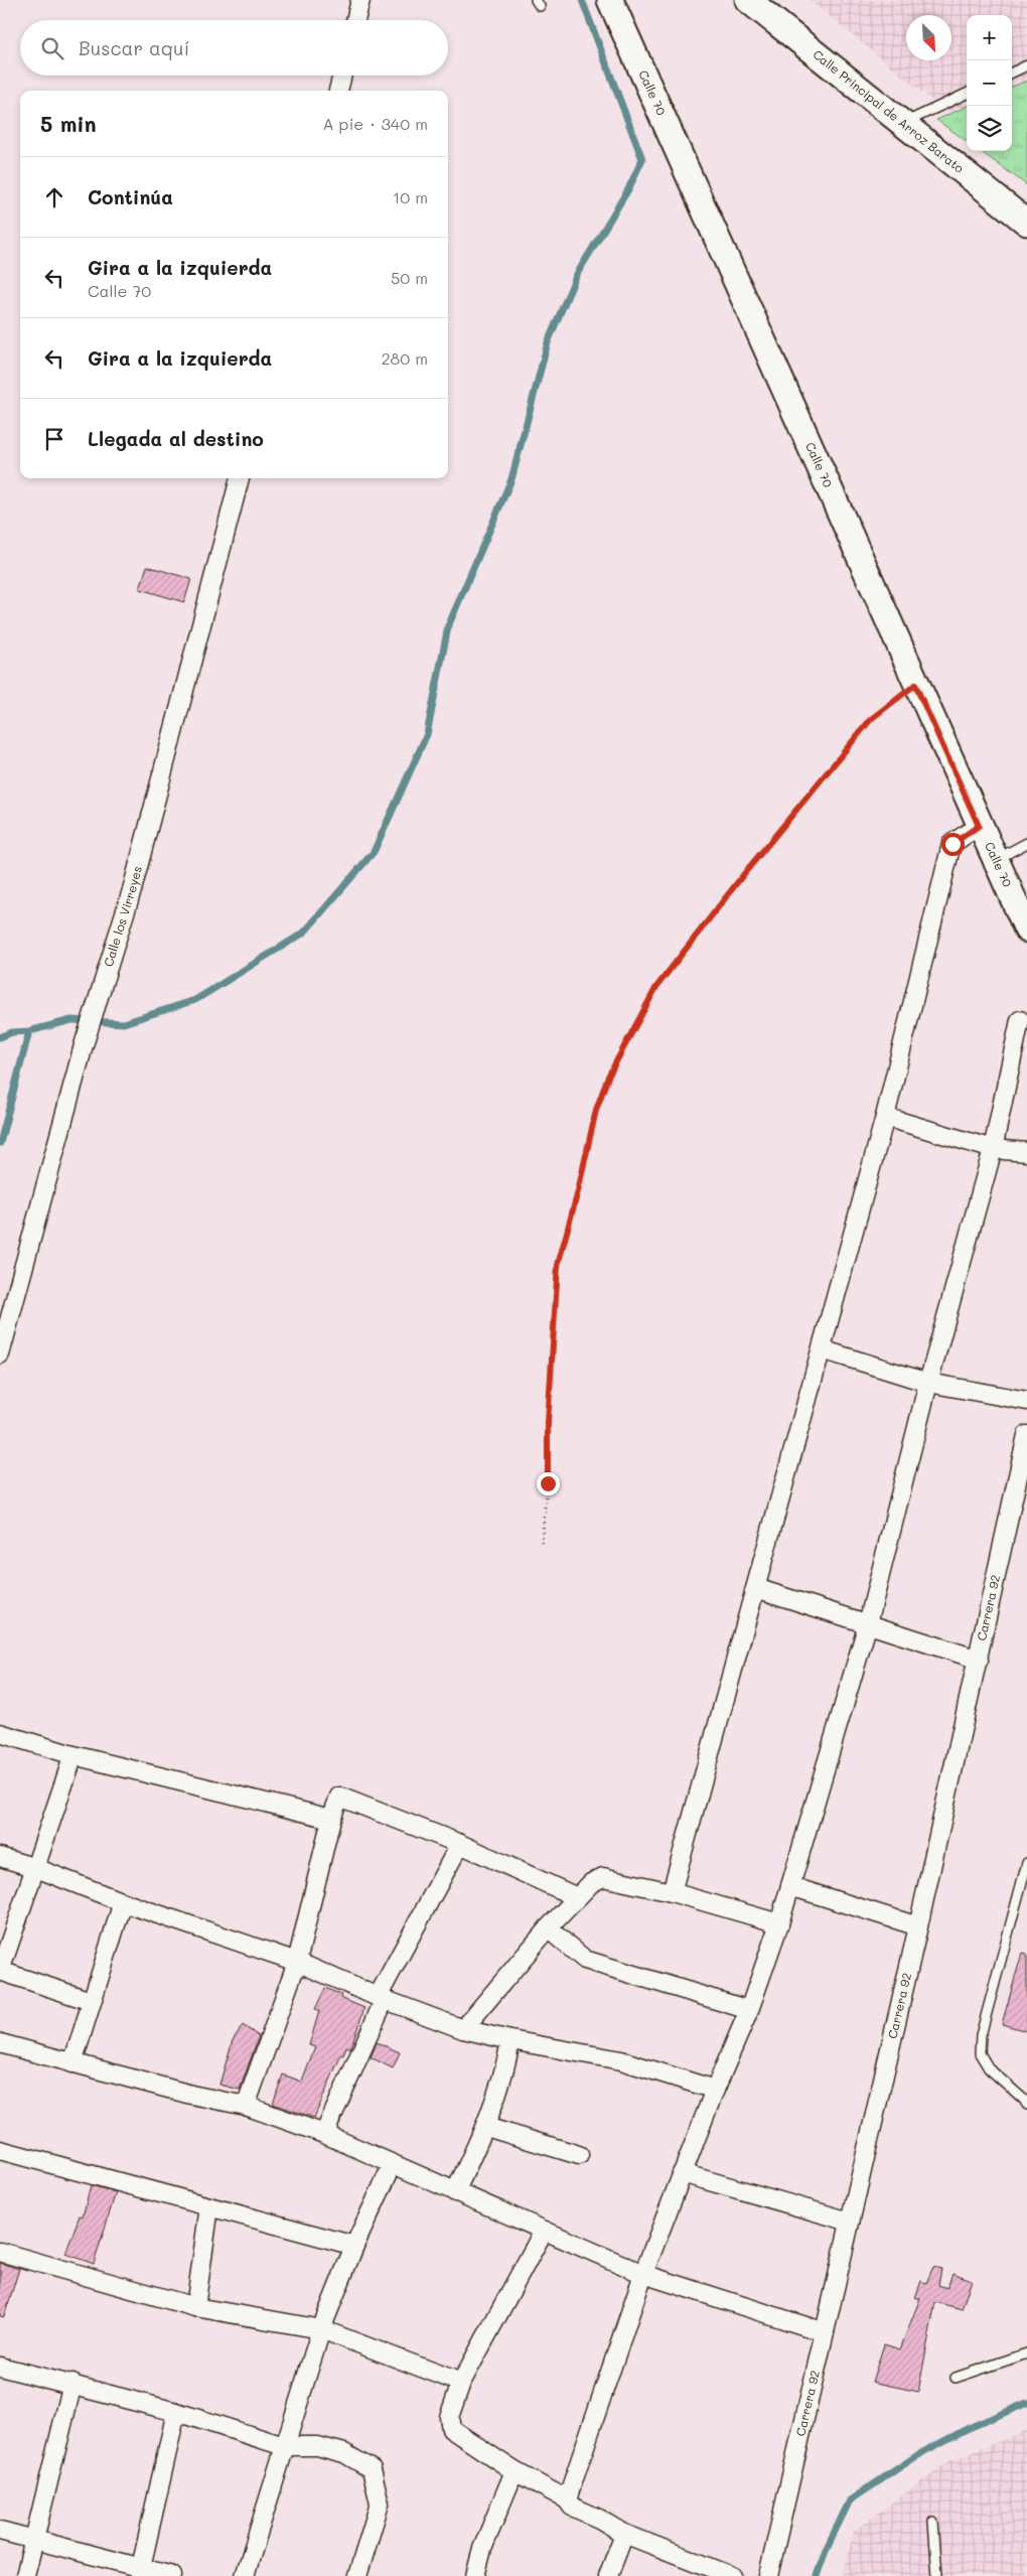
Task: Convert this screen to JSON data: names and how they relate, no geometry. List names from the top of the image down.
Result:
{
  "streets": {
    "street": [
      "Calle 70",
      "Calle Principal de Arroz Barato",
      "Calle los Virreyes",
      "Carrera 92"
    ]
  },
  "north": "bottom right",
  "page": {
    "map_buttons": ["+", "−"],
    "search": "Buscar aquí",
    "heading": ["5 min", "A pie · 340 m"],
    "list": [
      ["Continúa", "10 m"],
      ["Gira a la izquierda", "Calle 70", "50 m"],
      ["Gira a la izquierda", "280 m"],
      "Llegada al destino"
    ]
  }
}
